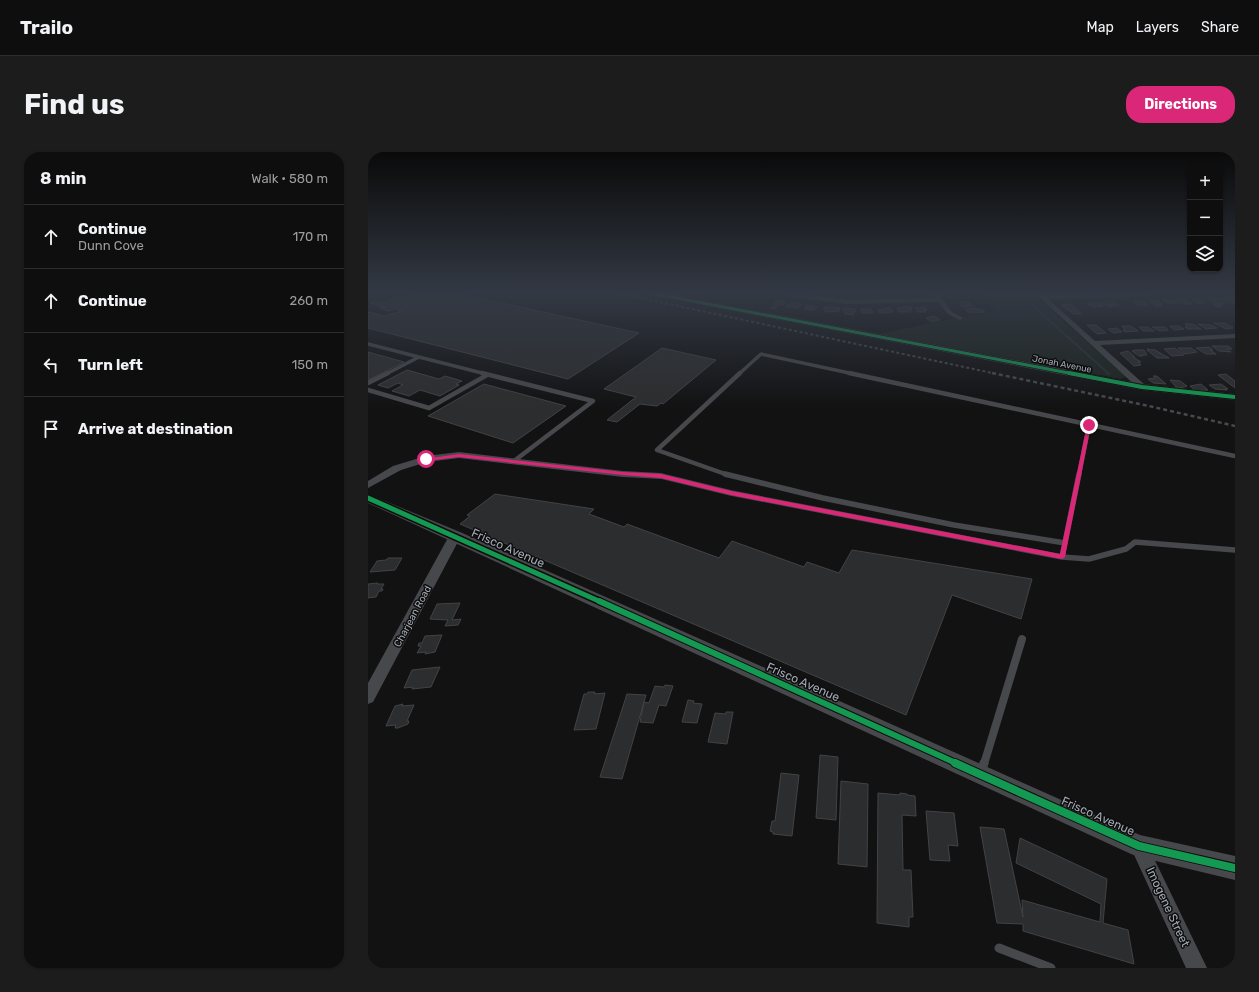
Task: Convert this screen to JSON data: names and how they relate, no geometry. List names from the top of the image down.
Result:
{
  "streets": {
    "street": [
      "Jonah Avenue",
      "Frisco Avenue",
      "Charjean Road",
      "Imogene Street"
    ]
  },
  "crossings": [
    ["Frisco Avenue", "Charjean Road"],
    ["Frisco Avenue", "Imogene Street"]
  ],
  "page": {
    "header": "Trailo",
    "nav": ["Map", "Layers", "Share"],
    "buttons": "Directions",
    "title": "Find us",
    "heading": ["8 min", "Walk · 580 m"],
    "map_buttons": ["+", "−"],
    "list": [
      ["Continue", "Dunn Cove", "170 m"],
      ["Continue", "260 m"],
      ["Turn left", "150 m"],
      "Arrive at destination"
    ]
  }
}
